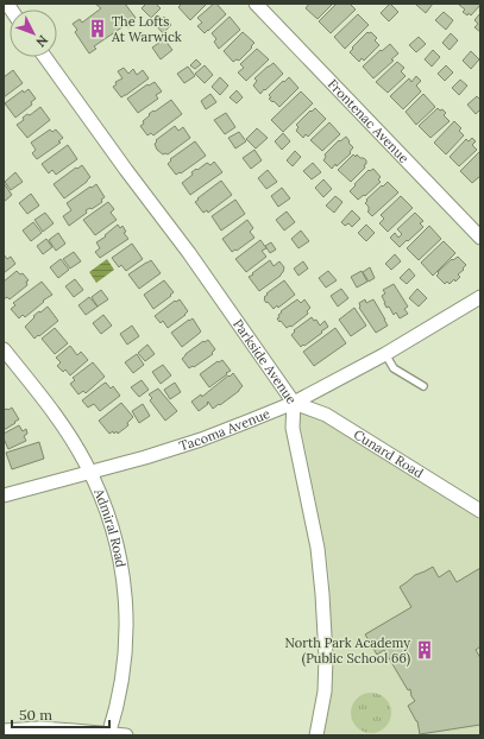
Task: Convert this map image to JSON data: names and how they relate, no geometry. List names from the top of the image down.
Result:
{
  "streets": {
    "street": [
      "Frontenac Avenue",
      "Parkside Avenue",
      "Tacoma Avenue",
      "Cunard Road",
      "Admiral Road"
    ]
  },
  "crossings": [
    ["Parkside Avenue", "Tacoma Avenue"],
    ["Parkside Avenue", "Cunard Road"],
    ["Tacoma Avenue", "Cunard Road"],
    ["Tacoma Avenue", "Admiral Road"]
  ],
  "places": {
    "building": ["The Lofts At Warwick", "North Park Academy (Public School 66)"]
  },
  "scale_bar": "50 m",
  "north": "bottom right"
}
